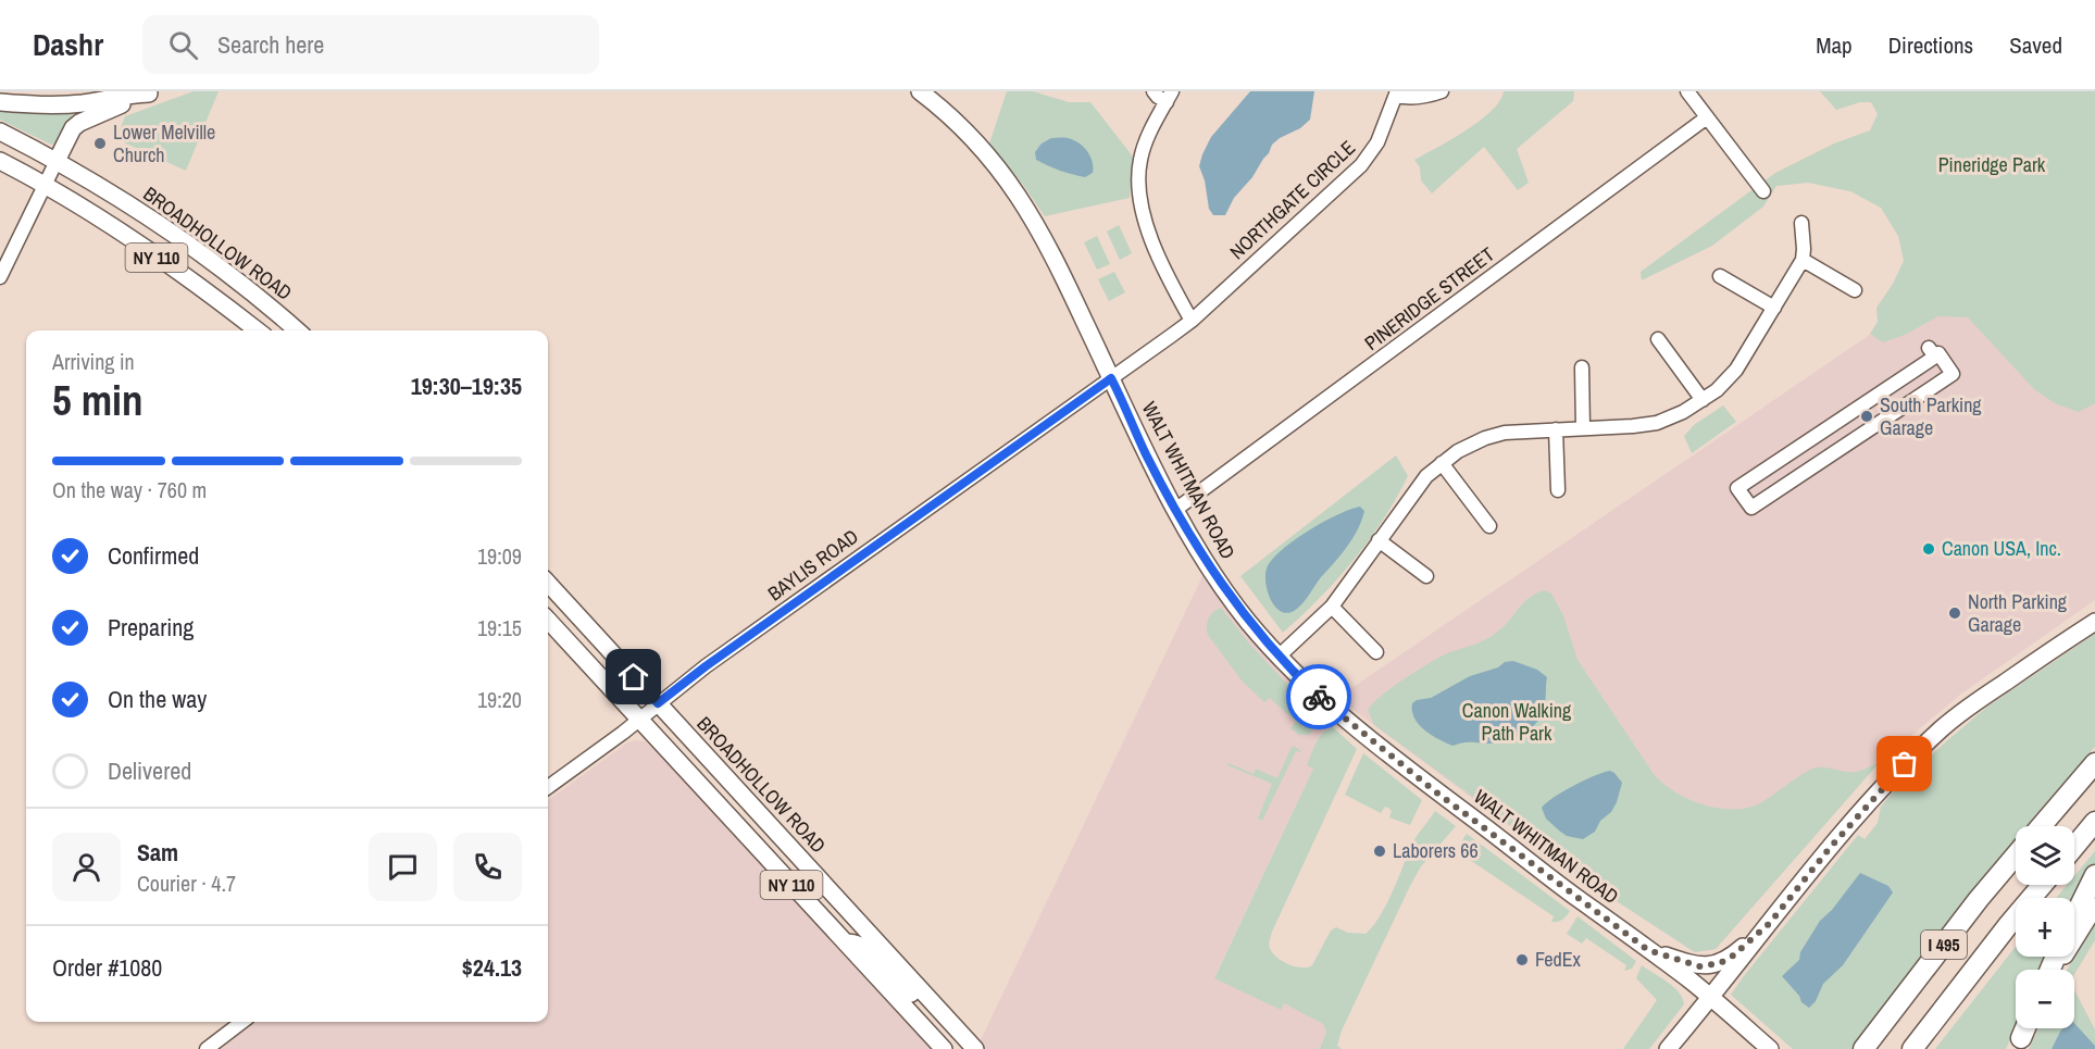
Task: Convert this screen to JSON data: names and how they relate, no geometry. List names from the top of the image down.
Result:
{
  "streets": {
    "highway": ["I 495"],
    "main road": ["BROADHOLLOW ROAD", "NY 110", "WALT WHITMAN ROAD"],
    "street": ["NORTHGATE CIRCLE", "PINERIDGE STREET", "BAYLIS ROAD"]
  },
  "crossings": [
    ["NORTHGATE CIRCLE", "WALT WHITMAN ROAD"],
    ["NORTHGATE CIRCLE", "BAYLIS ROAD"],
    ["BROADHOLLOW ROAD", "BAYLIS ROAD"],
    ["NY 110", "BAYLIS ROAD"],
    ["PINERIDGE STREET", "WALT WHITMAN ROAD"],
    ["WALT WHITMAN ROAD", "BAYLIS ROAD"]
  ],
  "parks": ["Pineridge Park", "Canon Walking Path Park"],
  "places": [
    "Lower Melville Church",
    "South Parking Garage",
    "Canon USA, Inc.",
    "North Parking Garage",
    "Laborers 66",
    "FedEx"
  ],
  "page": {
    "header": "Dashr",
    "search": "Search here",
    "nav": ["Map", "Directions", "Saved"],
    "heading": ["5 min", "Arriving in", "19:30–19:35"],
    "panel": [
      "Sam",
      "Courier · 4.7",
      "Order #1080",
      "$24.13"
    ],
    "bar": "On the way · 760 m",
    "list": [
      ["Confirmed", "19:09"],
      ["Preparing", "19:15"],
      ["On the way", "19:20"],
      "Delivered"
    ],
    "map_buttons": ["+", "−"]
  }
}
